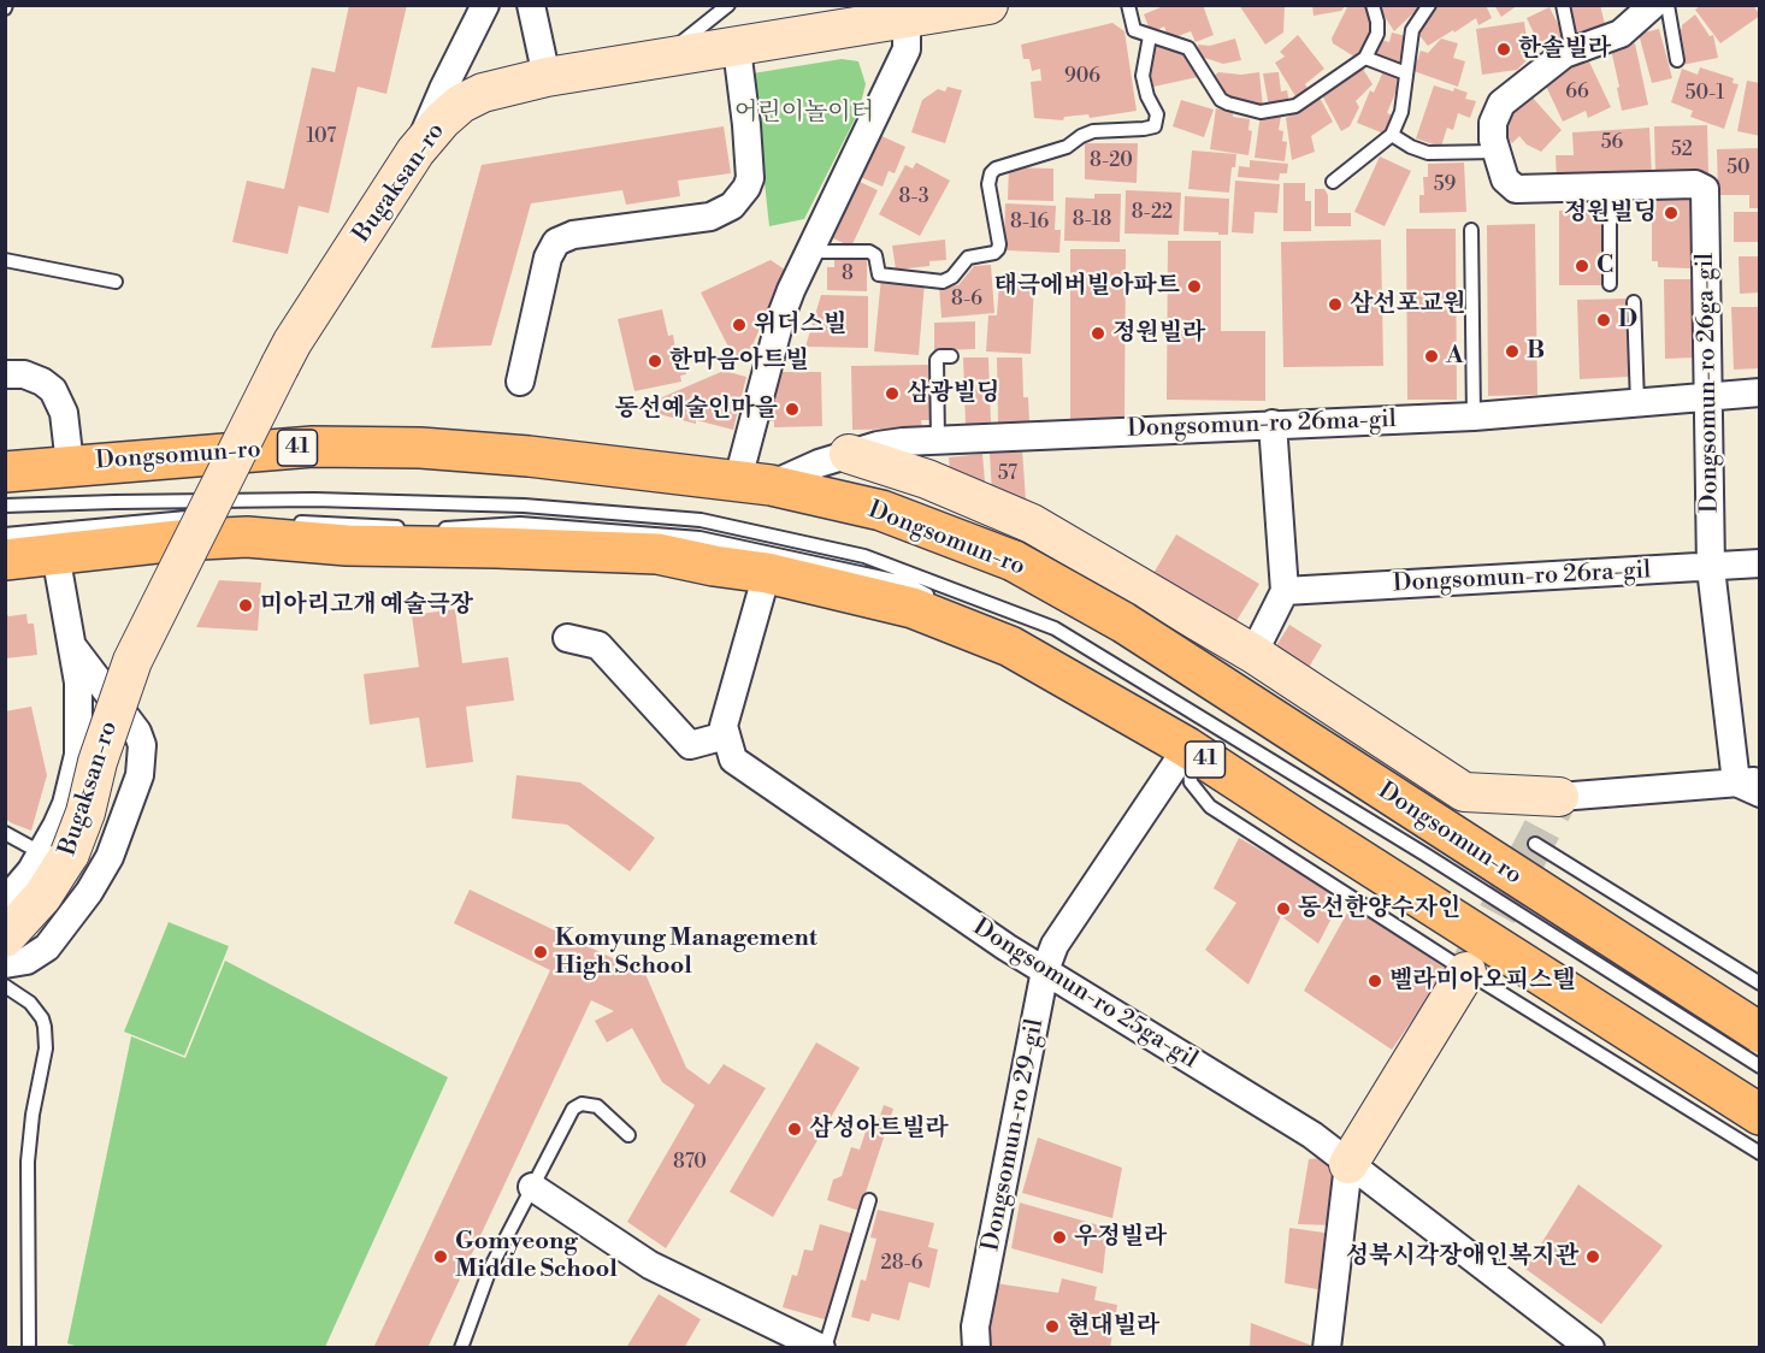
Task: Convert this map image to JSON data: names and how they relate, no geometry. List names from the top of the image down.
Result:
{
  "streets": {
    "main road": ["41", "Dongsomun-ro"],
    "street": [
      "Bugaksan-ro",
      "Dongsomun-ro 26ga-gil",
      "Dongsomun-ro 26ma-gil",
      "Dongsomun-ro 26ra-gil",
      "Dongsomun-ro 25ga-gil",
      "Dongsomun-ro 29-gil"
    ]
  },
  "crossings": [
    ["Dongsomun-ro 26ga-gil", "Dongsomun-ro 26ma-gil"],
    ["Dongsomun-ro 26ga-gil", "Dongsomun-ro 26ra-gil"],
    ["Dongsomun-ro 26ma-gil", "Dongsomun-ro"],
    ["41", "Dongsomun-ro 29-gil"],
    ["Dongsomun-ro 25ga-gil", "Dongsomun-ro 29-gil"]
  ],
  "parks": ["어린이놀이터"],
  "places": [
    "한솔빌라",
    "정원빌딩",
    "C",
    "태극에버빌아파트",
    "삼선포교원",
    "D",
    "위더스빌",
    "정원빌라",
    "B",
    "A",
    "한마음아트빌",
    "삼광빌딩",
    "동선예술인마을",
    "미아리고개 예술극장",
    "동선한양수자인",
    "Komyung Management High School",
    "벨라미아오피스텔",
    "삼성아트빌라",
    "우정빌라",
    "Gomyeong Middle School",
    "성북시각장애인복지관",
    "현대빌라"
  ],
  "house_numbers": [
    "906",
    "66",
    "50-1",
    "107",
    "56",
    "52",
    "8-20",
    "50",
    "59",
    "8-3",
    "8-22",
    "8-18",
    "8-16",
    "8",
    "8-6",
    "57",
    "870",
    "28-6"
  ]
}
